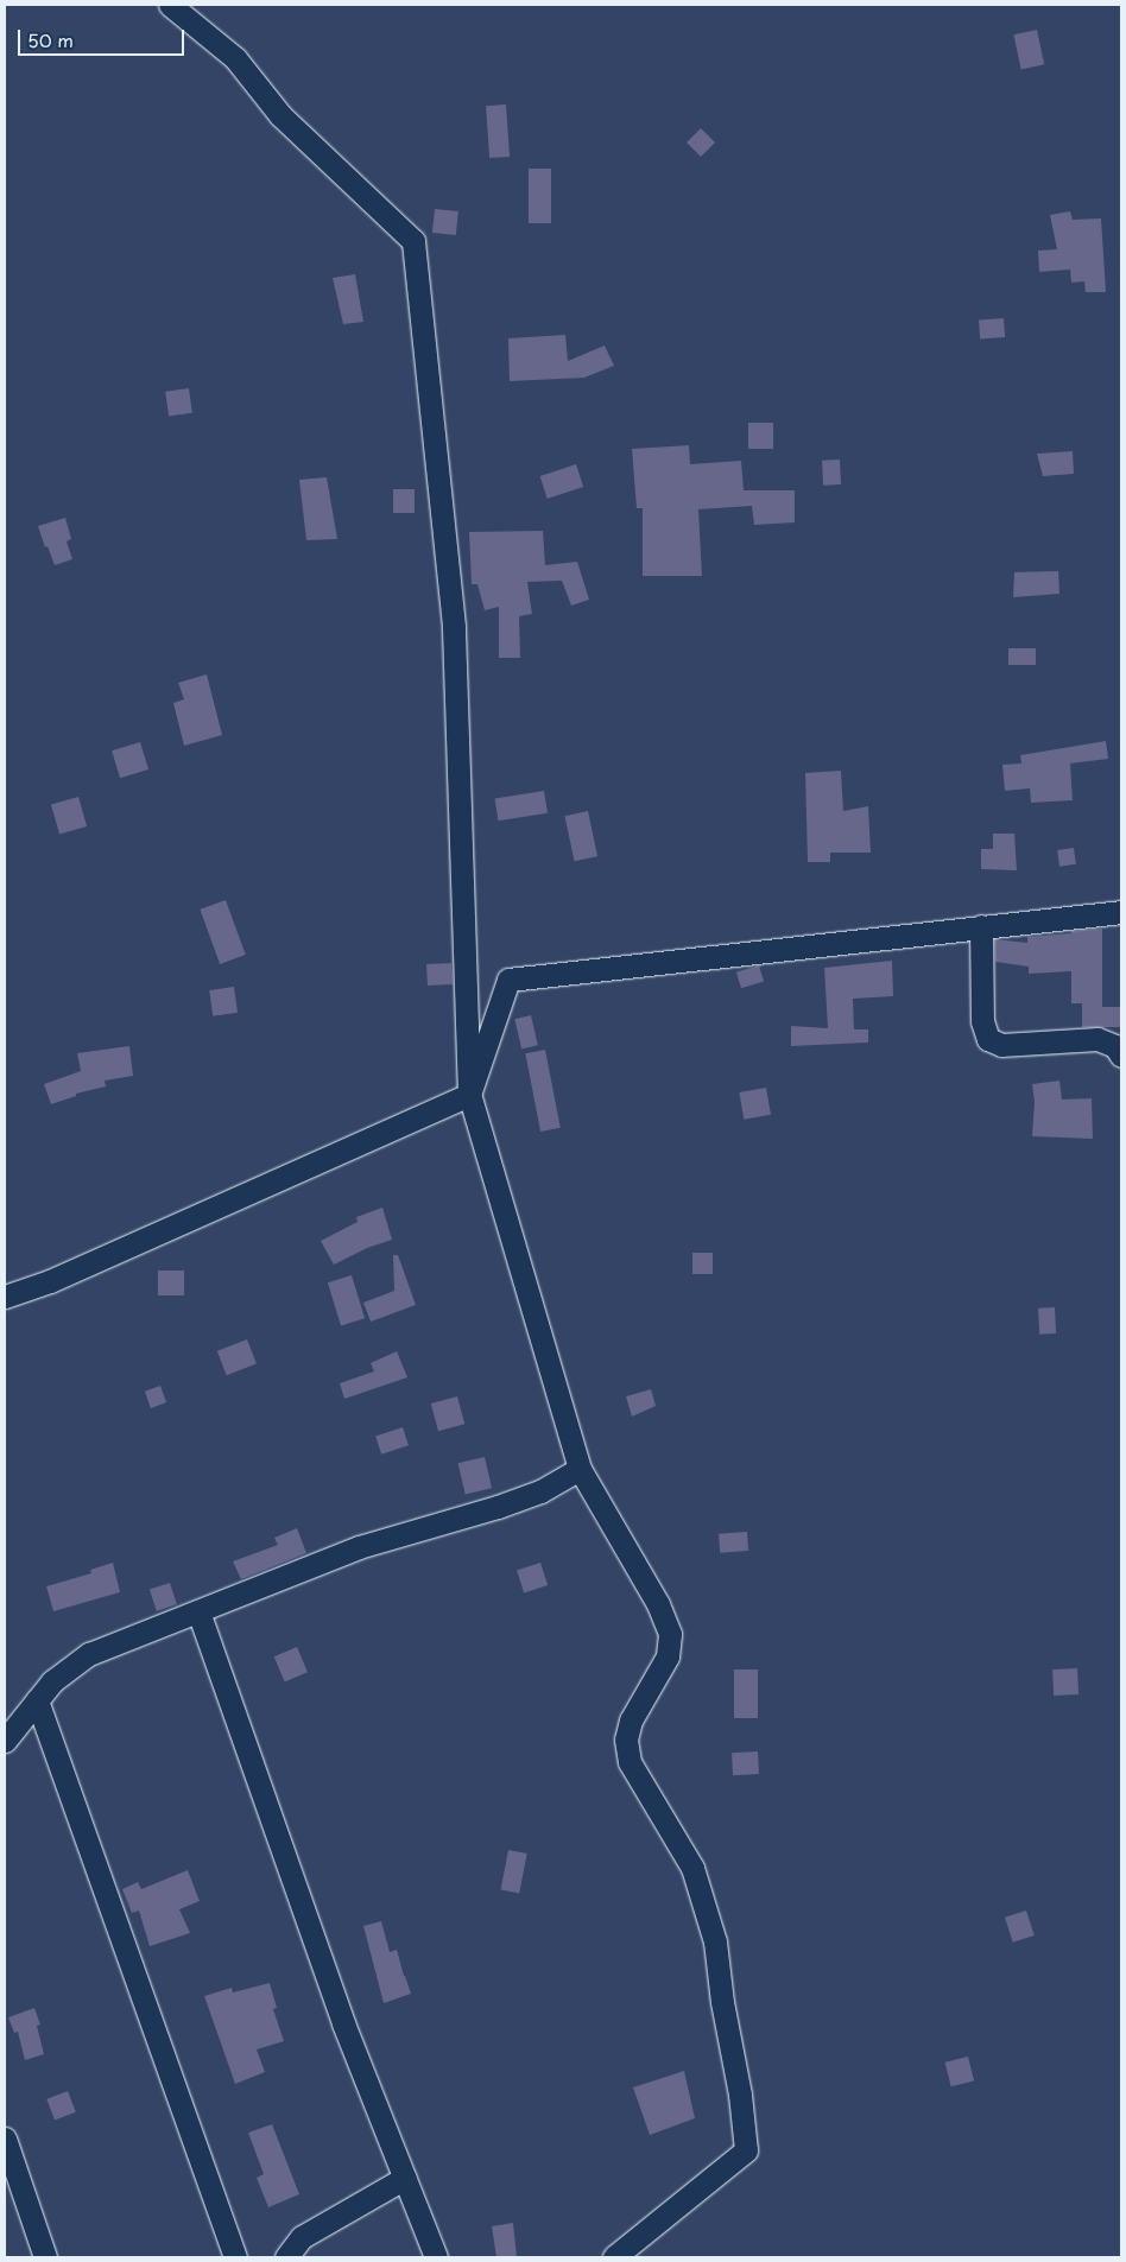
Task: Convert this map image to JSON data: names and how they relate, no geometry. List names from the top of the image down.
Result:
{
  "scale_bar": "50 m"
}
